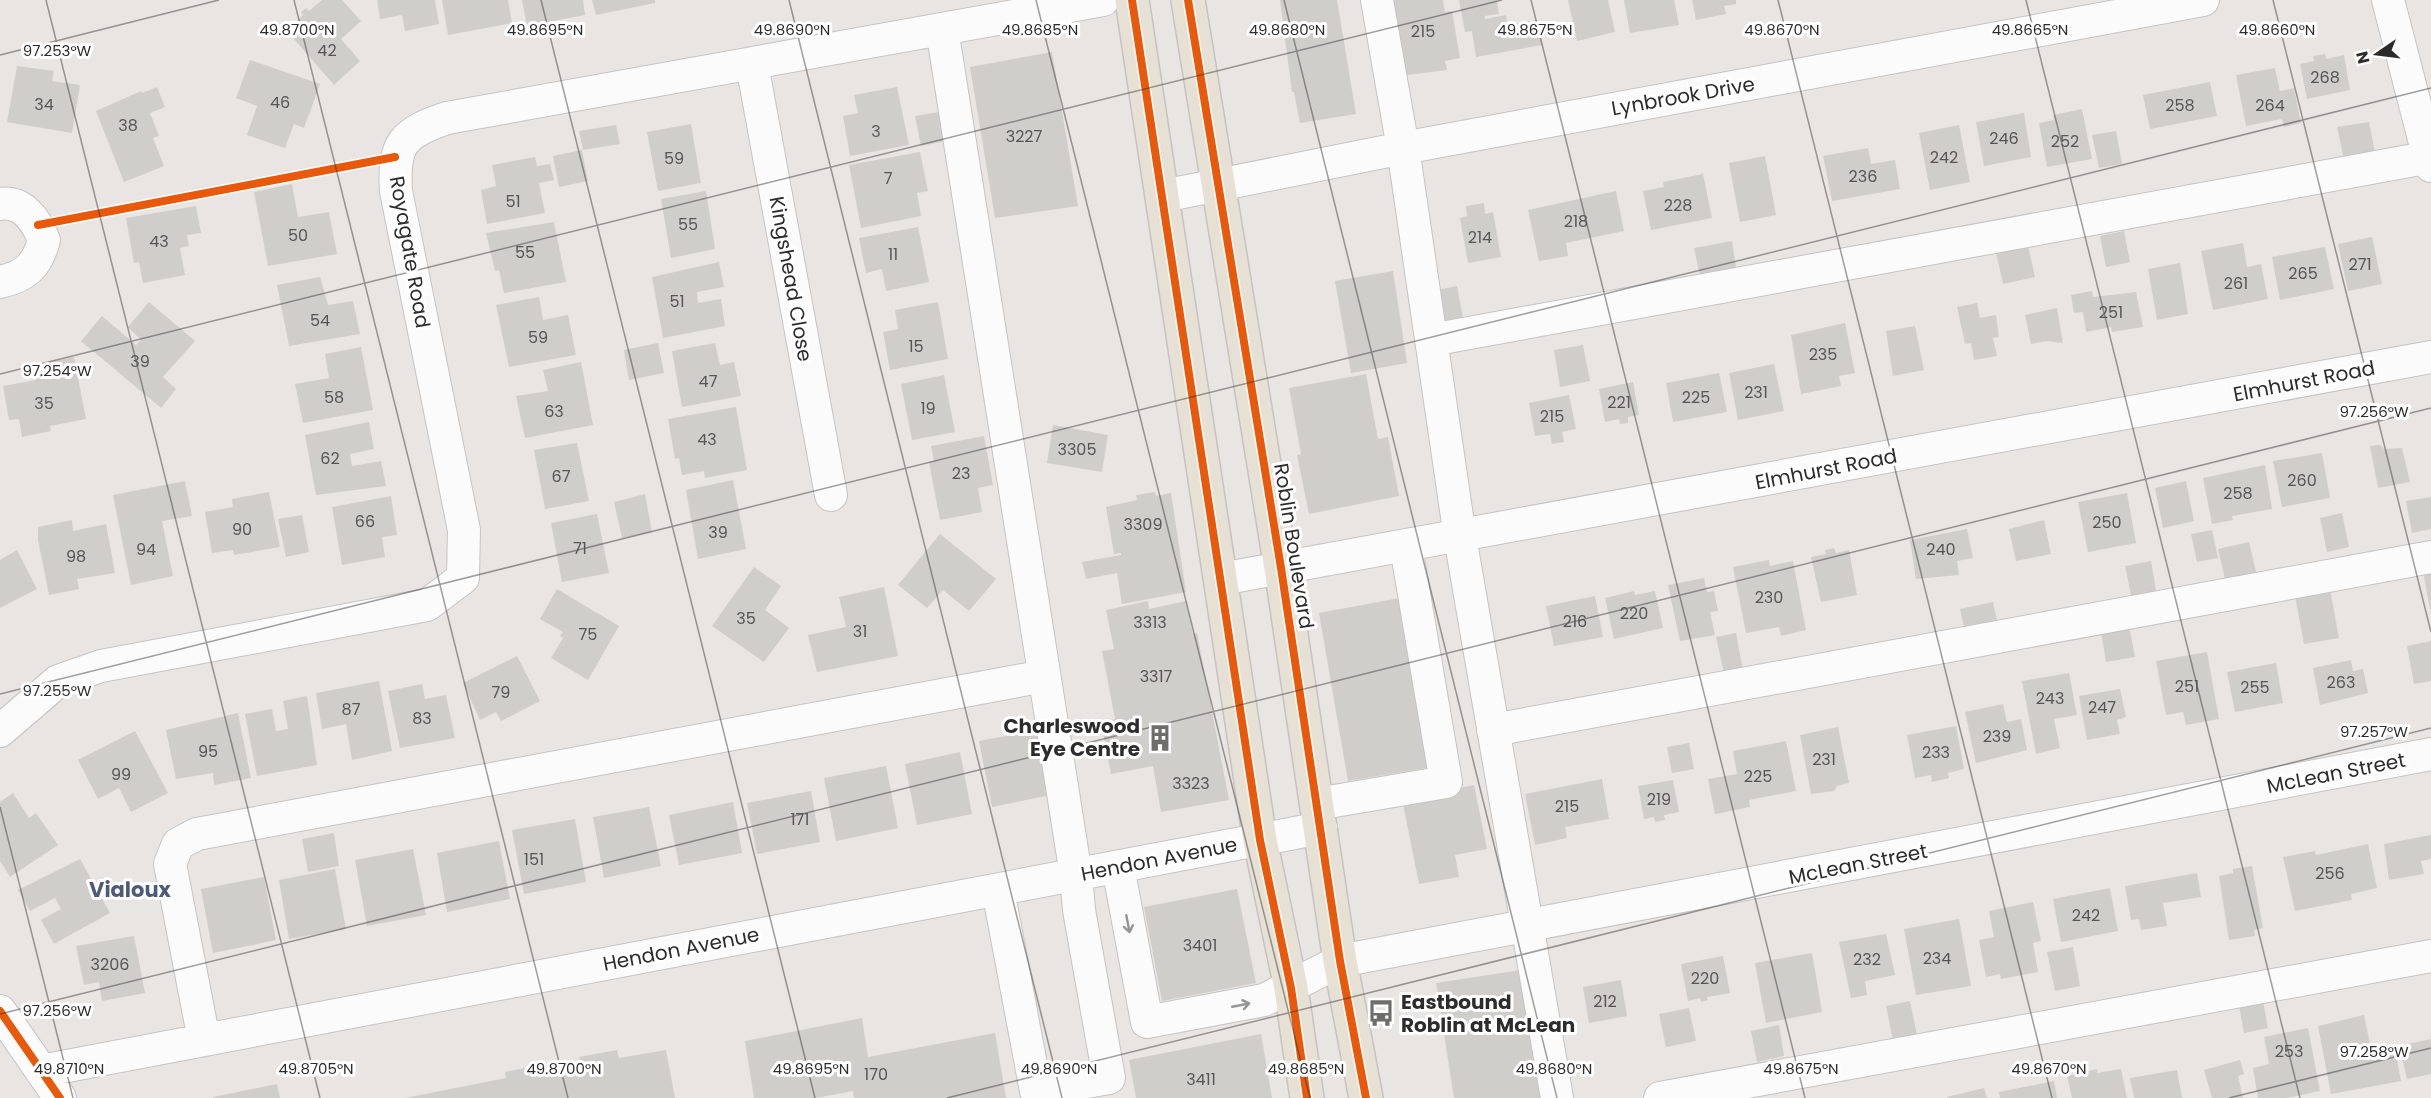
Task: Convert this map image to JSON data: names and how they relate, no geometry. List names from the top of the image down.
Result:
{
  "streets": {
    "main road": ["Roblin Boulevard"],
    "street": [
      "Lynbrook Drive",
      "Royagate Road",
      "Kingshead Close",
      "Elmhurst Road",
      "McLean Street",
      "Hendon Avenue"
    ]
  },
  "crossings": [
    ["Lynbrook Drive", "Roblin Boulevard"],
    ["Royagate Road", "Kingshead Close"],
    ["Elmhurst Road", "Roblin Boulevard"],
    ["Elmhurst Road", "Hendon Avenue"],
    ["Roblin Boulevard", "McLean Street"],
    ["Roblin Boulevard", "Hendon Avenue"],
    ["McLean Street", "Hendon Avenue"]
  ],
  "districts": ["Vialoux"],
  "places": {
    "building": ["Charleswood Eye Centre"],
    "bus stop": ["Eastbound Roblin at McLean"]
  },
  "house_numbers": [
    "215",
    "42",
    "268",
    "46",
    "34",
    "258",
    "264",
    "38",
    "3",
    "3227",
    "246",
    "252",
    "242",
    "59",
    "236",
    "7",
    "51",
    "228",
    "218",
    "55",
    "50",
    "214",
    "43",
    "55",
    "11",
    "271",
    "265",
    "261",
    "51",
    "251",
    "54",
    "59",
    "15",
    "235",
    "39",
    "47",
    "231",
    "58",
    "225",
    "221",
    "35",
    "19",
    "63",
    "215",
    "43",
    "3305",
    "62",
    "23",
    "67",
    "260",
    "258",
    "66",
    "250",
    "3309",
    "90",
    "39",
    "71",
    "94",
    "240",
    "98",
    "230",
    "220",
    "35",
    "216",
    "3313",
    "31",
    "75",
    "3317",
    "263",
    "251",
    "255",
    "79",
    "243",
    "247",
    "87",
    "83",
    "239",
    "95",
    "233",
    "231",
    "99",
    "225",
    "3323",
    "219",
    "215",
    "171",
    "151",
    "256",
    "242",
    "3401",
    "234",
    "232",
    "3206",
    "220",
    "212",
    "253",
    "170",
    "3411"
  ],
  "north": "left",
  "coordinates": [
    "49.8660°N",
    "49.8700°N",
    "49.8695°N",
    "49.8690°N",
    "49.8685°N",
    "49.8680°N",
    "49.8675°N",
    "49.8670°N",
    "49.8665°N",
    "97.253°W",
    "97.254°W",
    "97.256°W",
    "97.255°W",
    "97.257°W",
    "97.258°W",
    "49.8710°N",
    "49.8705°N"
  ]
}
